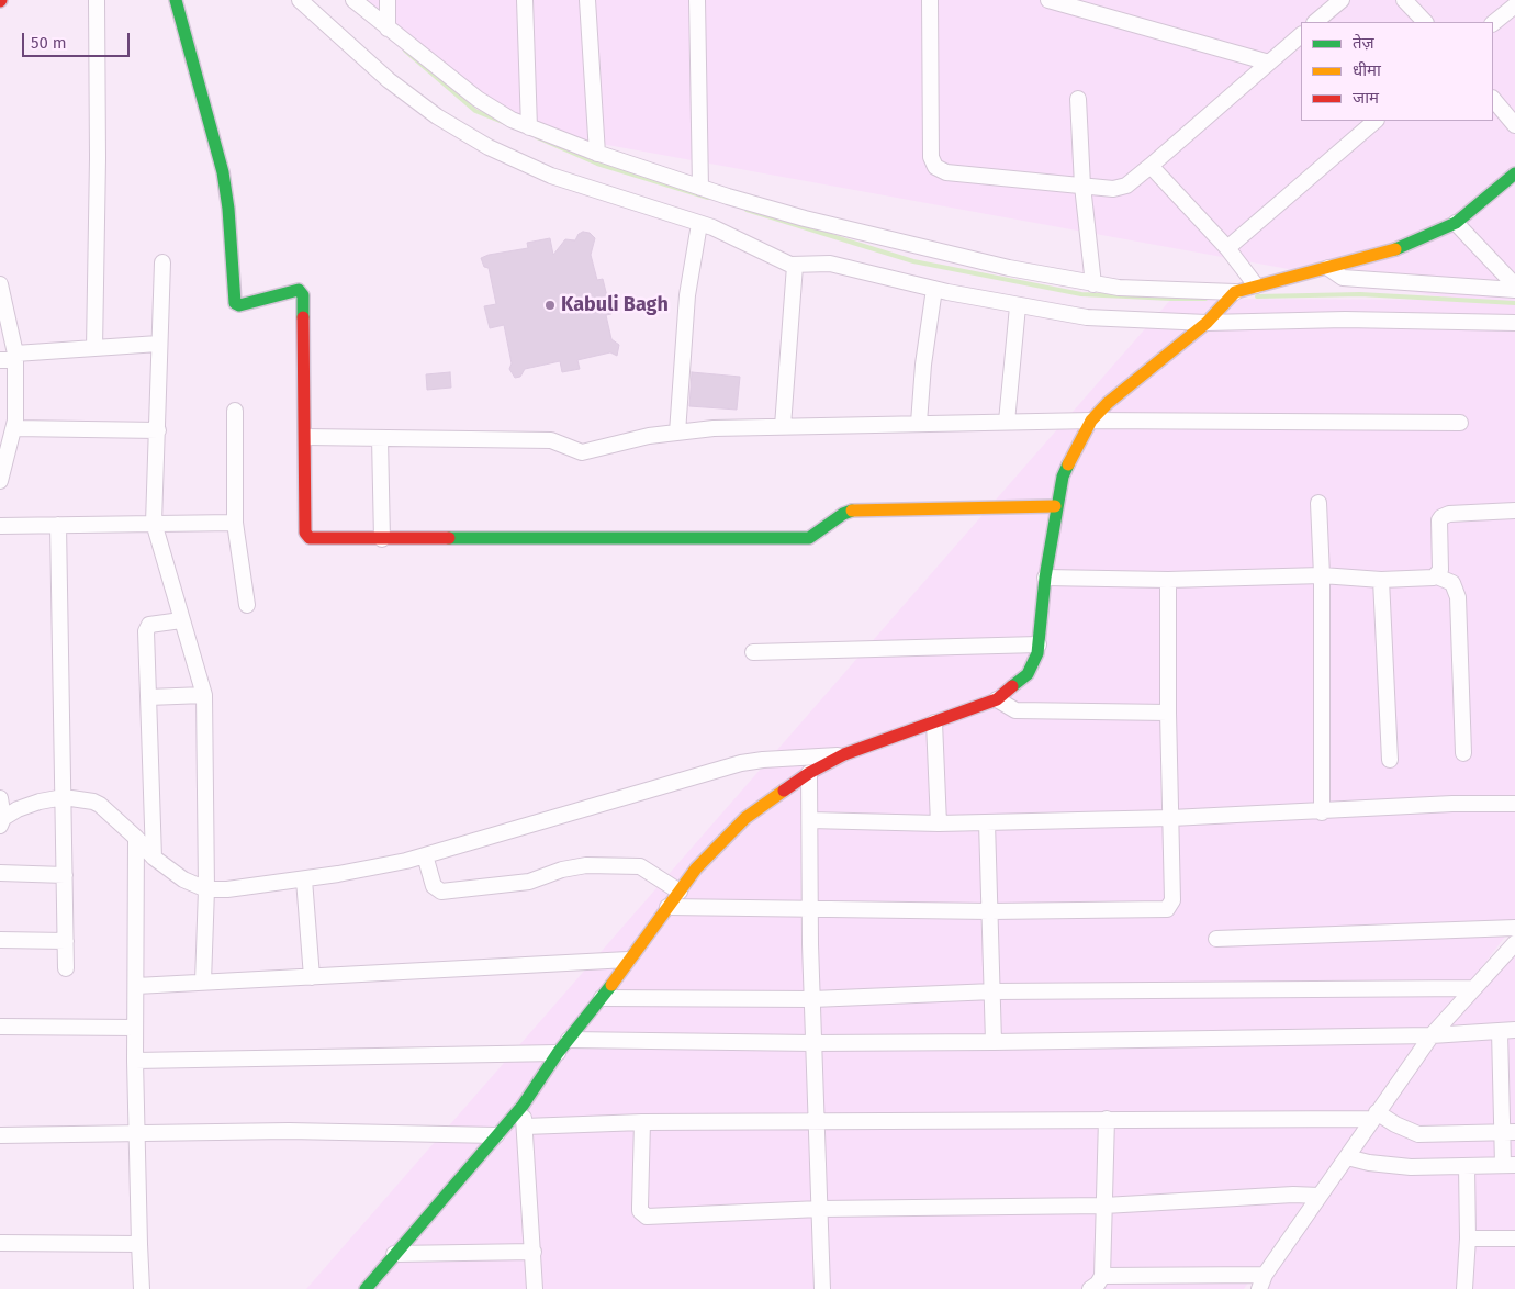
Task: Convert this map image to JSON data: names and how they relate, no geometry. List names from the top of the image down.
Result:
{
  "places": ["Kabuli Bagh"],
  "legend": ["तेज़", "धीमा", "जाम"],
  "scale_bar": "50 m"
}
